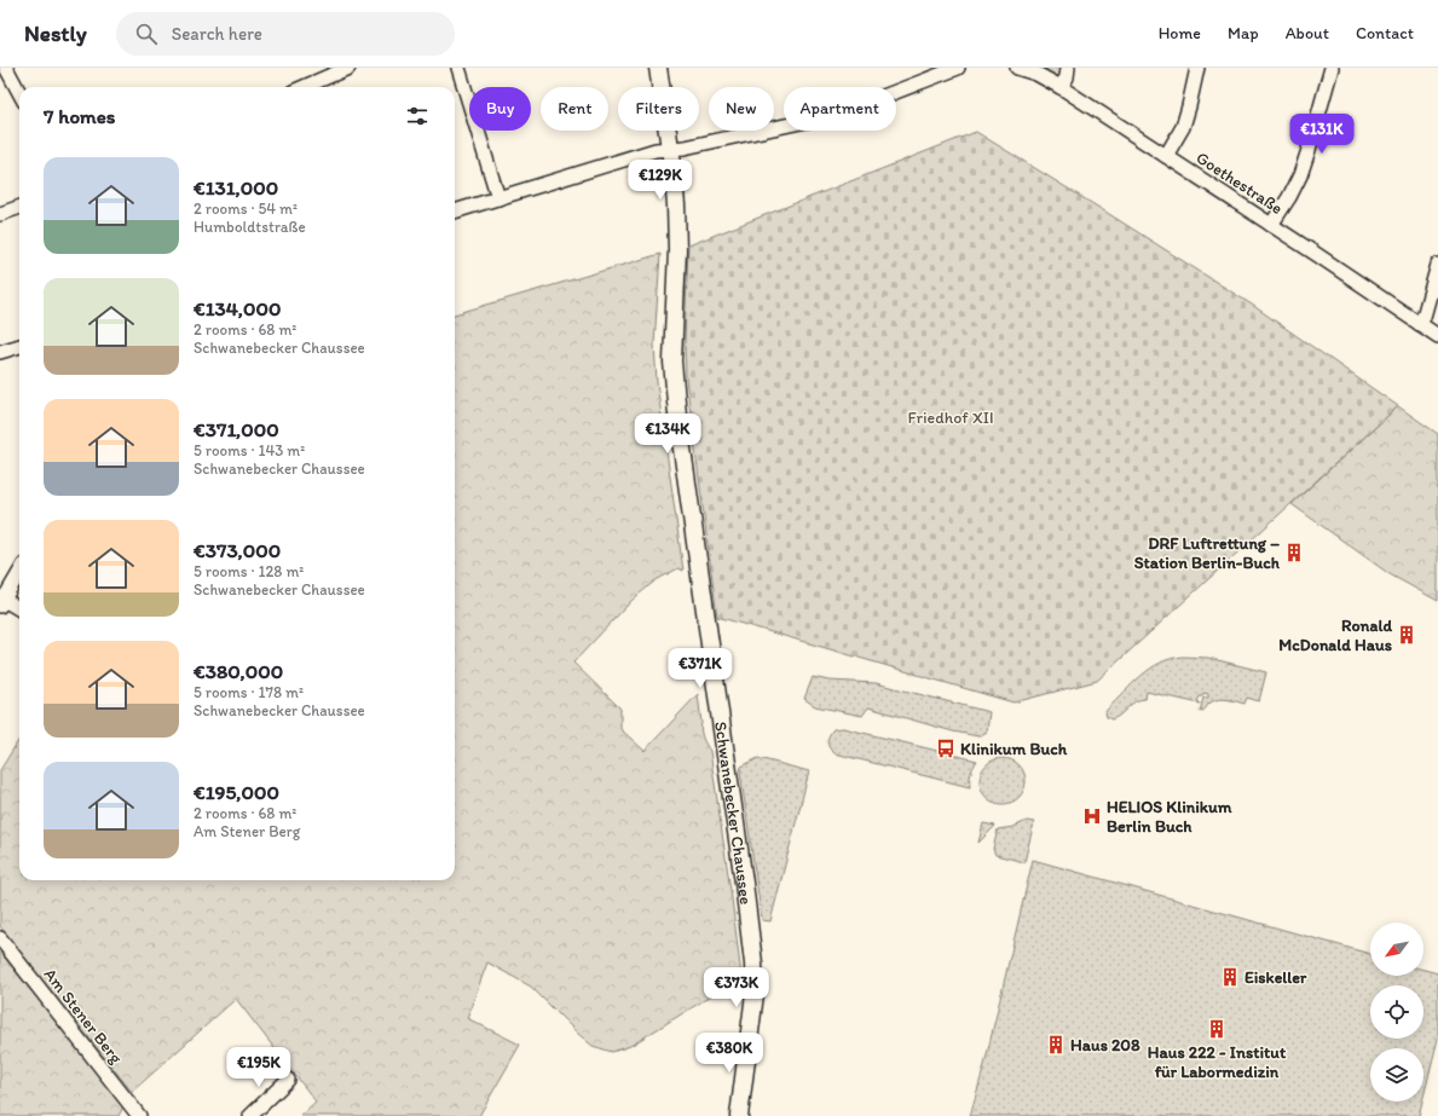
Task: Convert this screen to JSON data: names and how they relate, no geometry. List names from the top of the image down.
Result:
{
  "streets": {
    "main road": ["Schwanebecker Chaussee"],
    "street": ["Goethestraße", "Am Stener Berg"]
  },
  "parks": ["Friedhof XII"],
  "places": {
    "building": [
      "DRF Luftrettung – Station Berlin-Buch",
      "Ronald McDonald Haus",
      "Eiskeller",
      "Haus 222 - Institut für Labormedizin",
      "Haus 208"
    ],
    "bus stop": ["Klinikum Buch"],
    "hospital": ["HELIOS Klinikum Berlin Buch"]
  },
  "north": "bottom left",
  "page": {
    "header": "Nestly",
    "search": "Search here",
    "nav": [
      "Home",
      "Map",
      "About",
      "Contact"
    ],
    "chip": [
      "Buy",
      "Rent",
      "Filters",
      "New",
      "Apartment"
    ],
    "heading": "7 homes",
    "price": [
      "€131K",
      "€129K",
      "€134K",
      "€371K",
      "€373K",
      "€380K",
      "€195K"
    ],
    "list": [
      {
        "name": "€131,000",
        "note": "2 rooms · 54 m² · Humboldtstraße"
      },
      {
        "name": "€134,000",
        "note": "2 rooms · 68 m² · Schwanebecker Chaussee"
      },
      {
        "name": "€371,000",
        "note": "5 rooms · 143 m² · Schwanebecker Chaussee"
      },
      {
        "name": "€373,000",
        "note": "5 rooms · 128 m² · Schwanebecker Chaussee"
      },
      {
        "name": "€380,000",
        "note": "5 rooms · 178 m² · Schwanebecker Chaussee"
      },
      {
        "name": "€195,000",
        "note": "2 rooms · 68 m² · Am Stener Berg"
      }
    ]
  }
}
